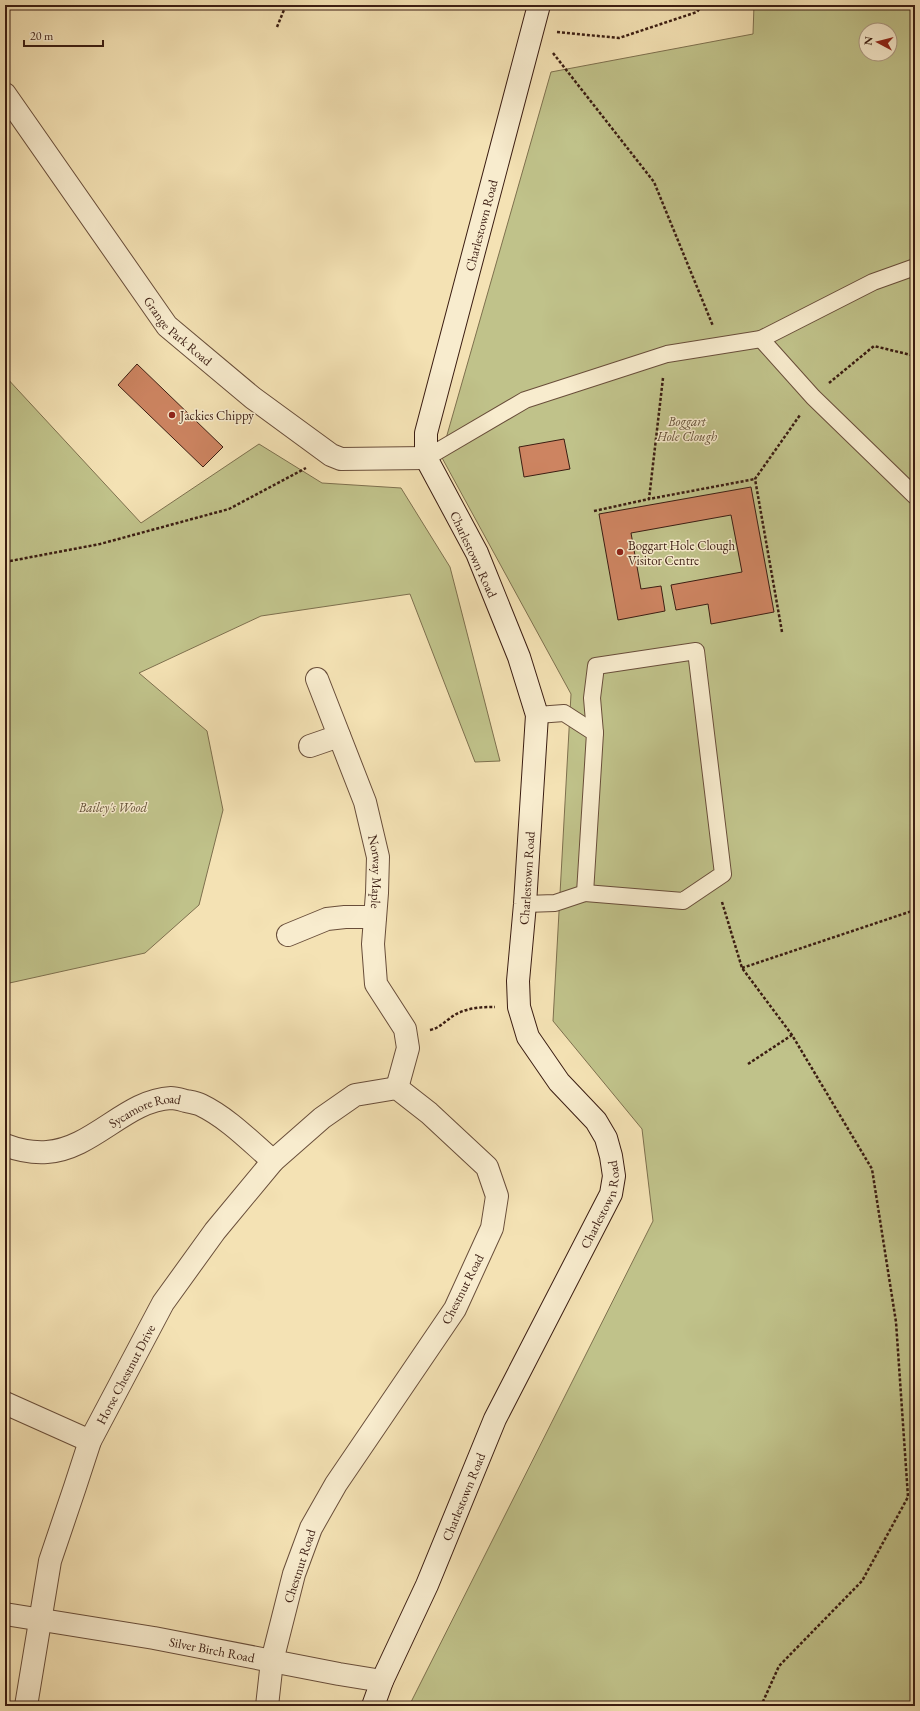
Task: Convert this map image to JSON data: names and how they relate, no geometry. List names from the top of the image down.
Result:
{
  "streets": {
    "street": [
      "Charlestown Road",
      "Grange Park Road",
      "Norway Maple",
      "Sycamore Road",
      "Chestnut Road",
      "Horse Chestnut Drive",
      "Silver Birch Road"
    ]
  },
  "crossings": [
    ["Charlestown Road", "Grange Park Road"],
    ["Charlestown Road", "Silver Birch Road"],
    ["Norway Maple", "Chestnut Road"],
    ["Sycamore Road", "Horse Chestnut Drive"],
    ["Chestnut Road", "Silver Birch Road"],
    ["Horse Chestnut Drive", "Silver Birch Road"]
  ],
  "parks": ["Boggart Hole Clough", "Bailey's Wood"],
  "places": ["Jackies Chippy", "Boggart Hole Clough Visitor Centre"],
  "scale_bar": "20 m",
  "north": "left"
}
